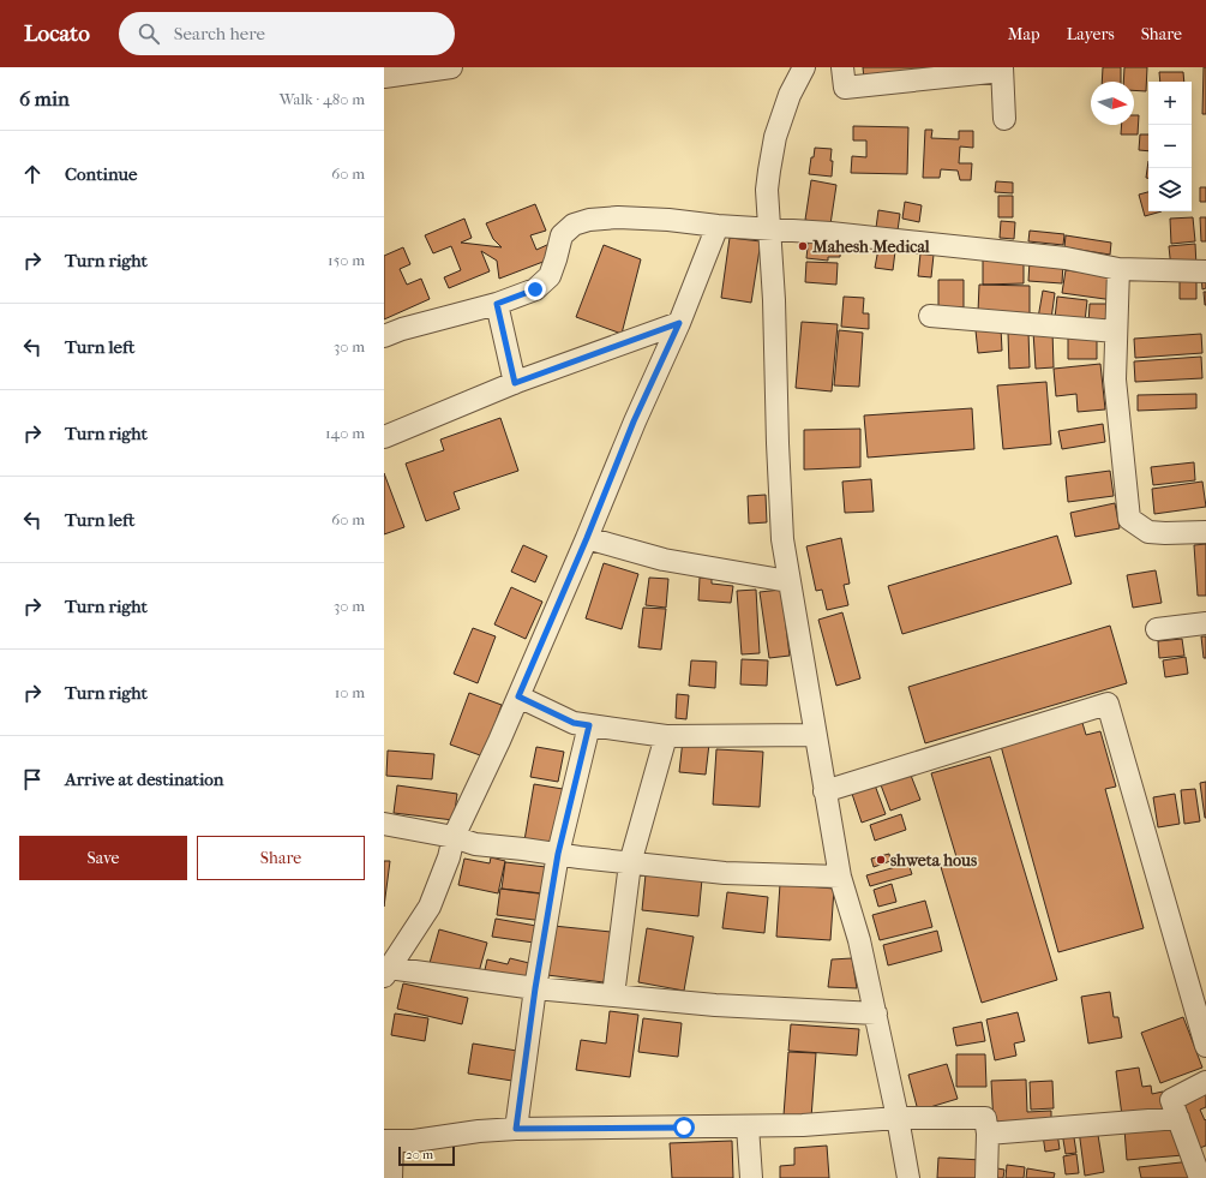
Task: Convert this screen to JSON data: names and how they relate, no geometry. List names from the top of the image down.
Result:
{
  "places": ["Mahesh Medical", "shweta hous"],
  "scale_bar": "20 m",
  "north": "right",
  "page": {
    "header": "Locato",
    "search": "Search here",
    "nav": ["Map", "Layers", "Share"],
    "heading": ["6 min", "Walk · 480 m"],
    "map_buttons": ["+", "−"],
    "list": [
      ["Continue", "60 m"],
      ["Turn right", "150 m"],
      ["Turn left", "30 m"],
      ["Turn right", "140 m"],
      ["Turn left", "60 m"],
      ["Turn right", "30 m"],
      ["Turn right", "10 m"],
      "Arrive at destination"
    ],
    "buttons": ["Save", "Share"],
    "scale": "20 m"
  }
}
